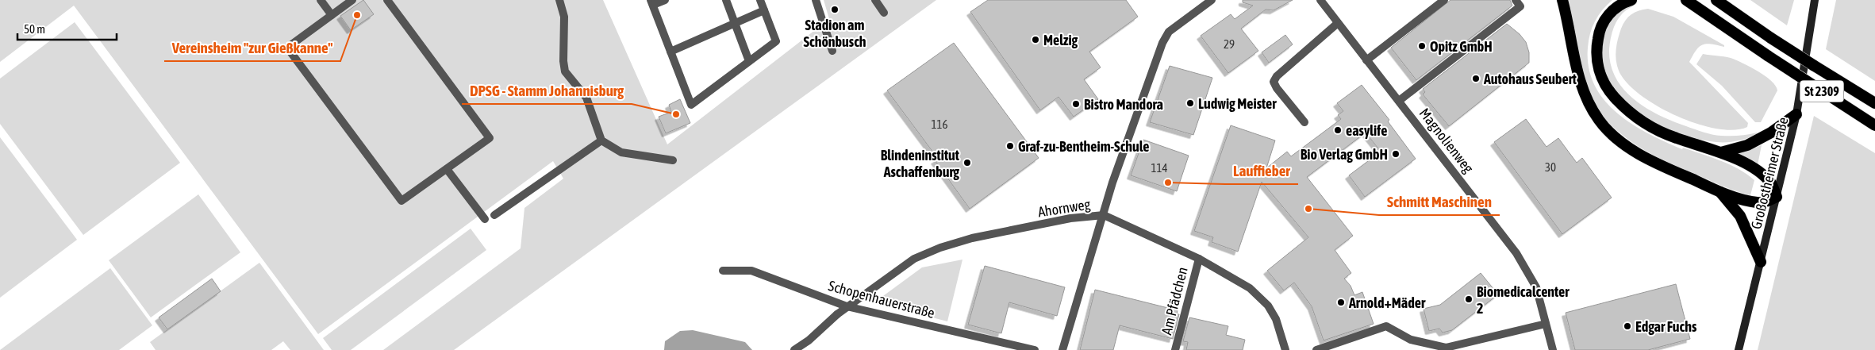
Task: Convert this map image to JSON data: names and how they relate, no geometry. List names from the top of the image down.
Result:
{
  "streets": {
    "highway": ["St 2309"],
    "main road": ["Großostheimer Straße"],
    "street": [
      "Magnolienweg",
      "Ahornweg",
      "Schopenhauerstraße",
      "Am Pfädchen"
    ]
  },
  "crossings": [
    ["Ahornweg", "Schopenhauerstraße"],
    ["Ahornweg", "Am Pfädchen"]
  ],
  "places": [
    "Stadion am Schönbusch",
    "Vereinsheim \"zur Gießkanne\"",
    "Melzig",
    "Opitz GmbH",
    "Autohaus Seubert",
    "Ludwig Meister",
    "Bistro Mandora",
    "DPSG - Stamm Johannisburg",
    "easylife",
    "Graf-zu-Bentheim-Schule",
    "Bio Verlag GmbH",
    "Blindeninstitut Aschaffenburg",
    "Lauffieber",
    "Schmitt Maschinen",
    "Biomedicalcenter 2",
    "Arnold+Mäder",
    "Edgar Fuchs"
  ],
  "house_numbers": [
    "29",
    "116",
    "30",
    "114"
  ],
  "scale_bar": "50 m"
}
